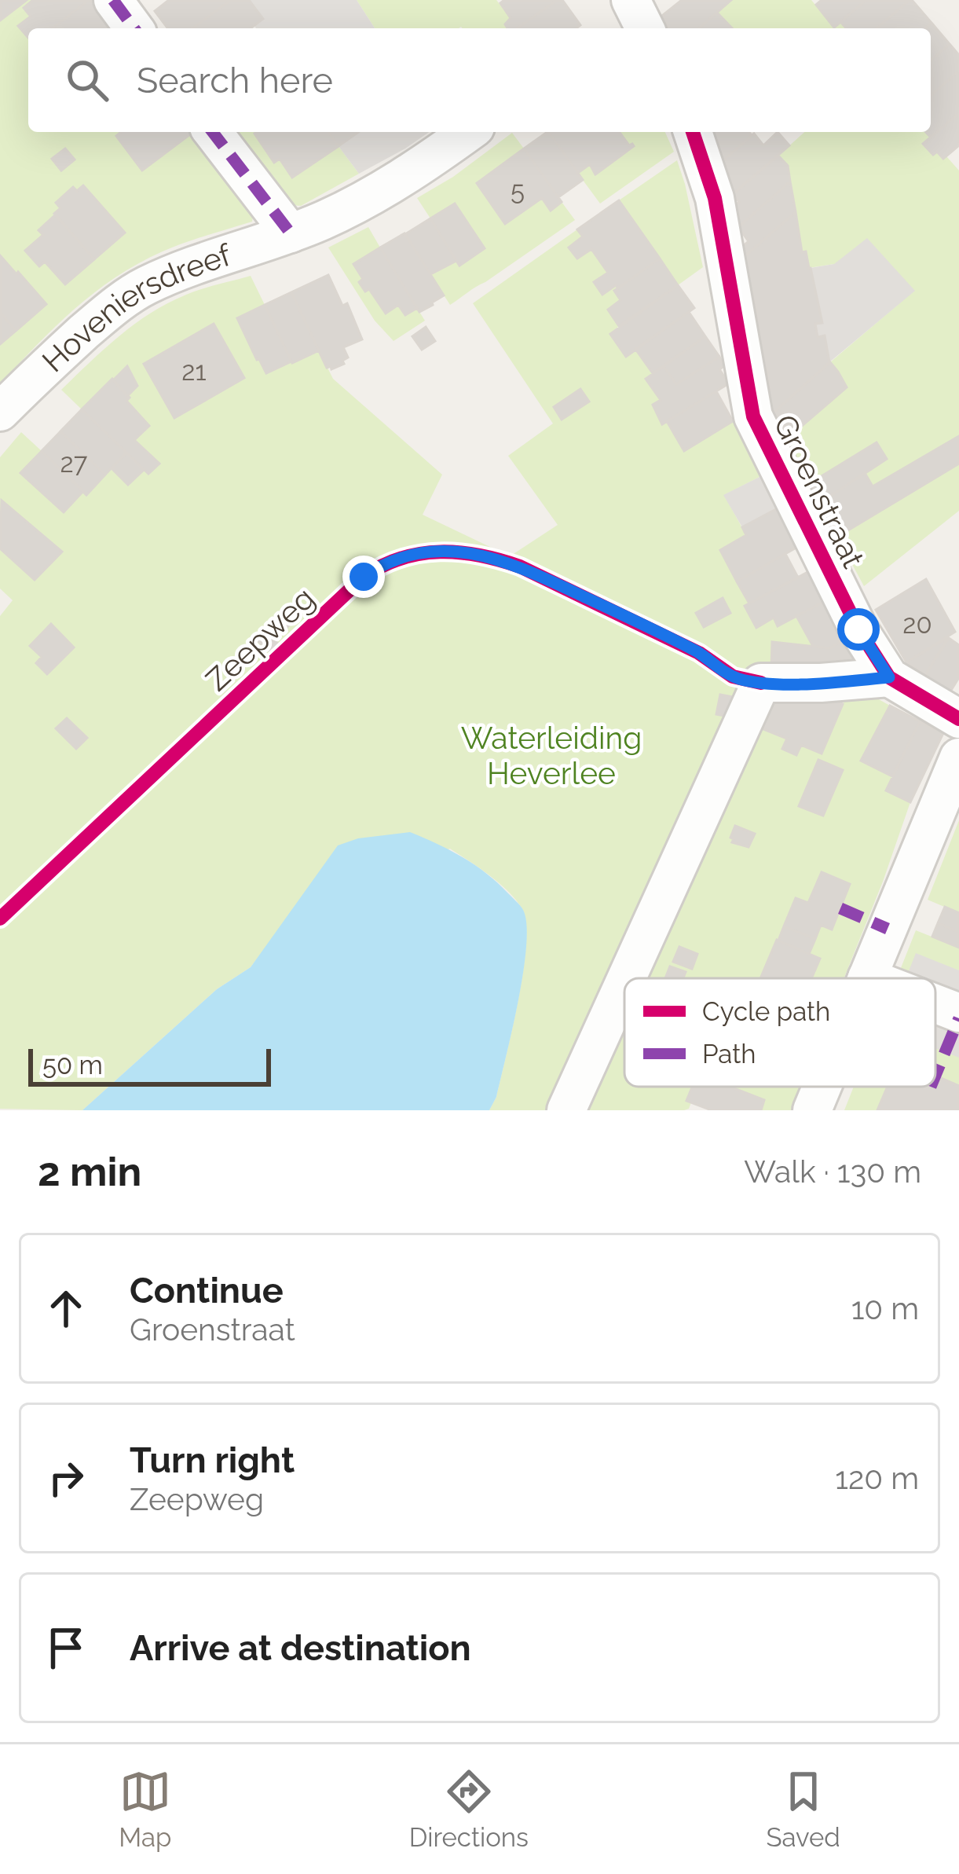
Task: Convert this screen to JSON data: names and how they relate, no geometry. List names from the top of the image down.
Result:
{
  "streets": {
    "street": ["Hoveniersdreef", "Groenstraat"],
    "cycle path": ["Zeepweg"]
  },
  "parks": ["Waterleiding Heverlee"],
  "house_numbers": [
    "5",
    "21",
    "27",
    "20"
  ],
  "legend": ["Cycle path", "Path"],
  "scale_bar": "50 m",
  "page": {
    "search": "Search here",
    "scale": "50 m",
    "heading": ["2 min", "Walk · 130 m"],
    "list": [
      ["Continue", "Groenstraat", "10 m"],
      ["Turn right", "Zeepweg", "120 m"],
      "Arrive at destination"
    ],
    "nav": ["Map", "Directions", "Saved"]
  }
}
